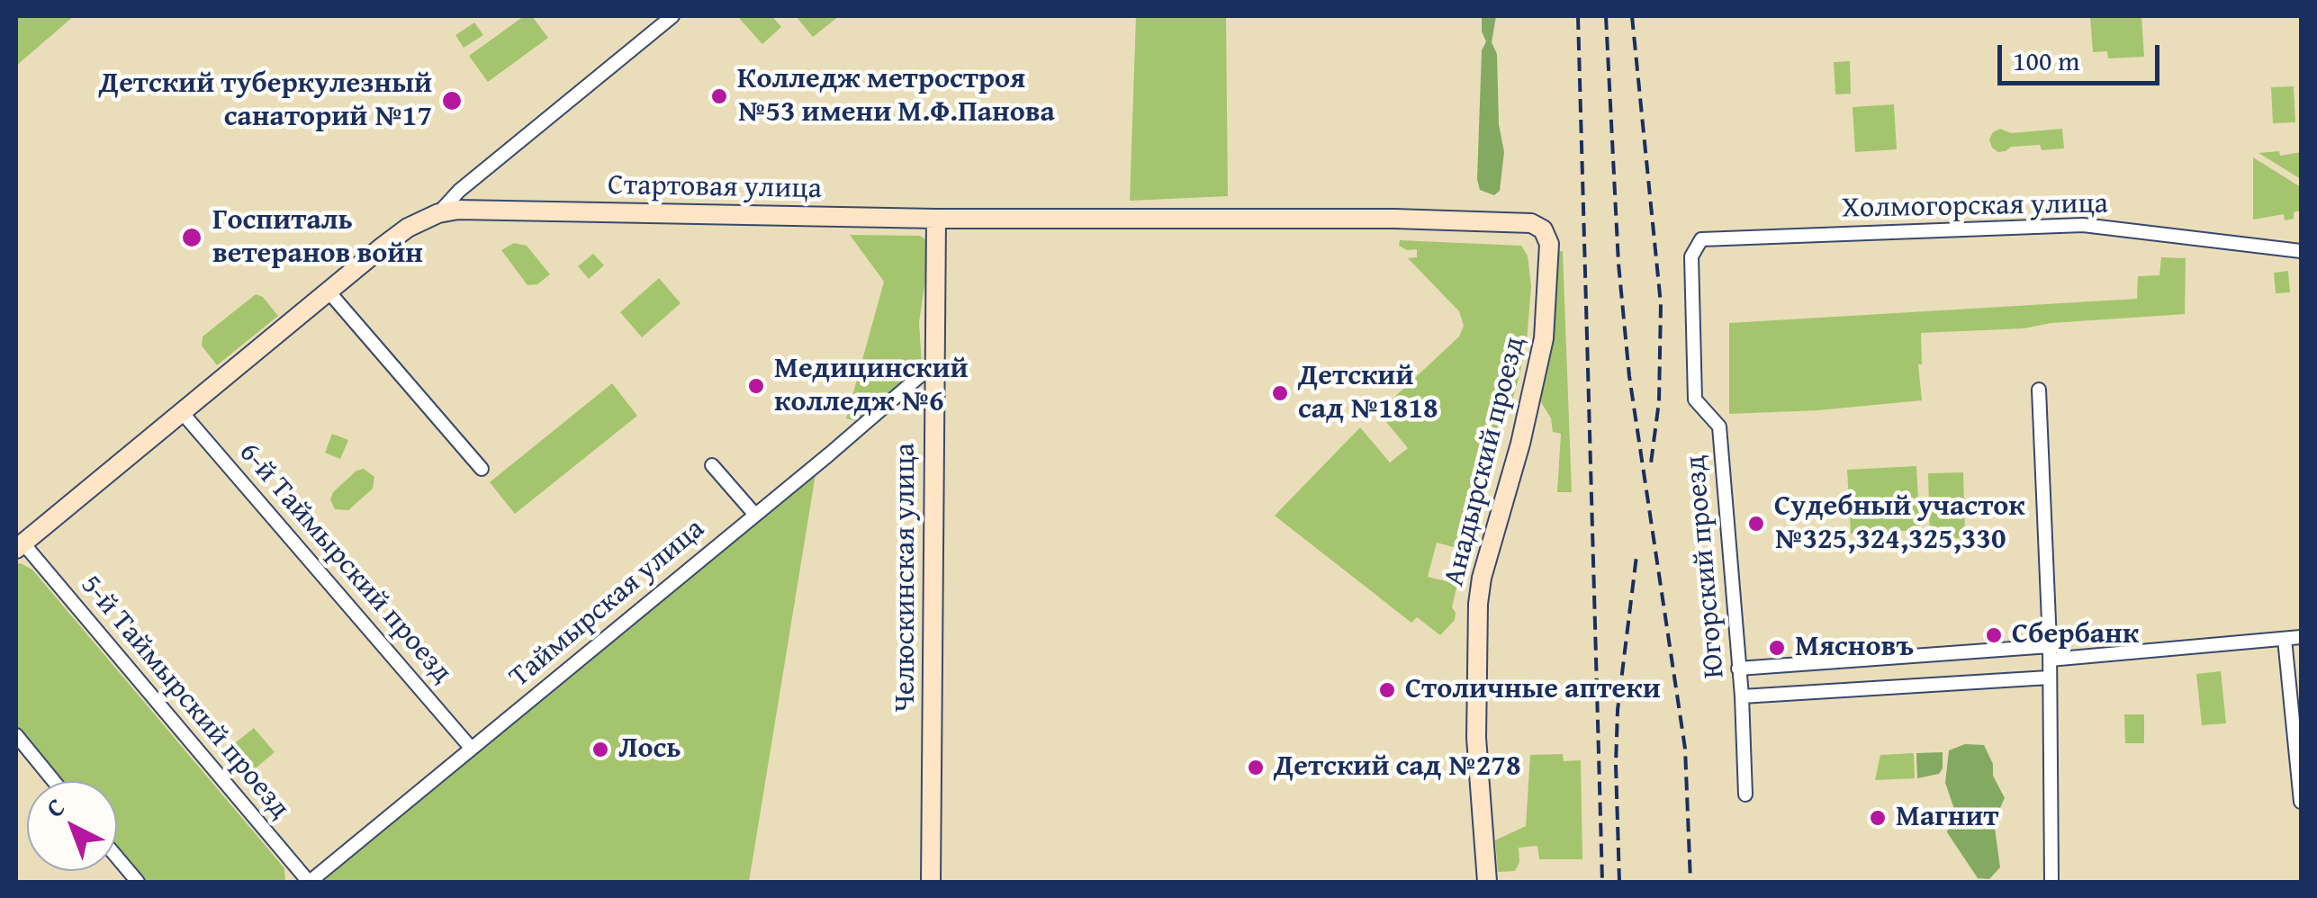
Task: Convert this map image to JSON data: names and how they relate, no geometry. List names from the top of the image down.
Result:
{
  "streets": {
    "street": [
      "Стартовая улица",
      "Холмогорская улица",
      "Анадырский проезд",
      "6-й Таймырский проезд",
      "Югорский проезд",
      "Челюскинская улица",
      "Таймырская улица",
      "5-й Таймырский проезд"
    ]
  },
  "crossings": [
    ["Стартовая улица", "Анадырский проезд"],
    ["Стартовая улица", "6-й Таймырский проезд"],
    ["Стартовая улица", "Челюскинская улица"],
    ["Стартовая улица", "5-й Таймырский проезд"],
    ["Холмогорская улица", "Югорский проезд"],
    ["6-й Таймырский проезд", "Таймырская улица"],
    ["Челюскинская улица", "Таймырская улица"],
    ["Таймырская улица", "5-й Таймырский проезд"]
  ],
  "places": [
    "Колледж метростроя №53 имени М.Ф.Панова",
    "Детский туберкулезный санаторий №17",
    "Госпиталь ветеранов войн",
    "Медицинский колледж №6",
    "Детский сад №1818",
    "Судебный участок №325,324,325,330",
    "Сбербанк",
    "Мясновъ",
    "Столичные аптеки",
    "Лось",
    "Детский сад №278",
    "Магнит"
  ],
  "scale_bar": "100 m",
  "north": "top left"
}
